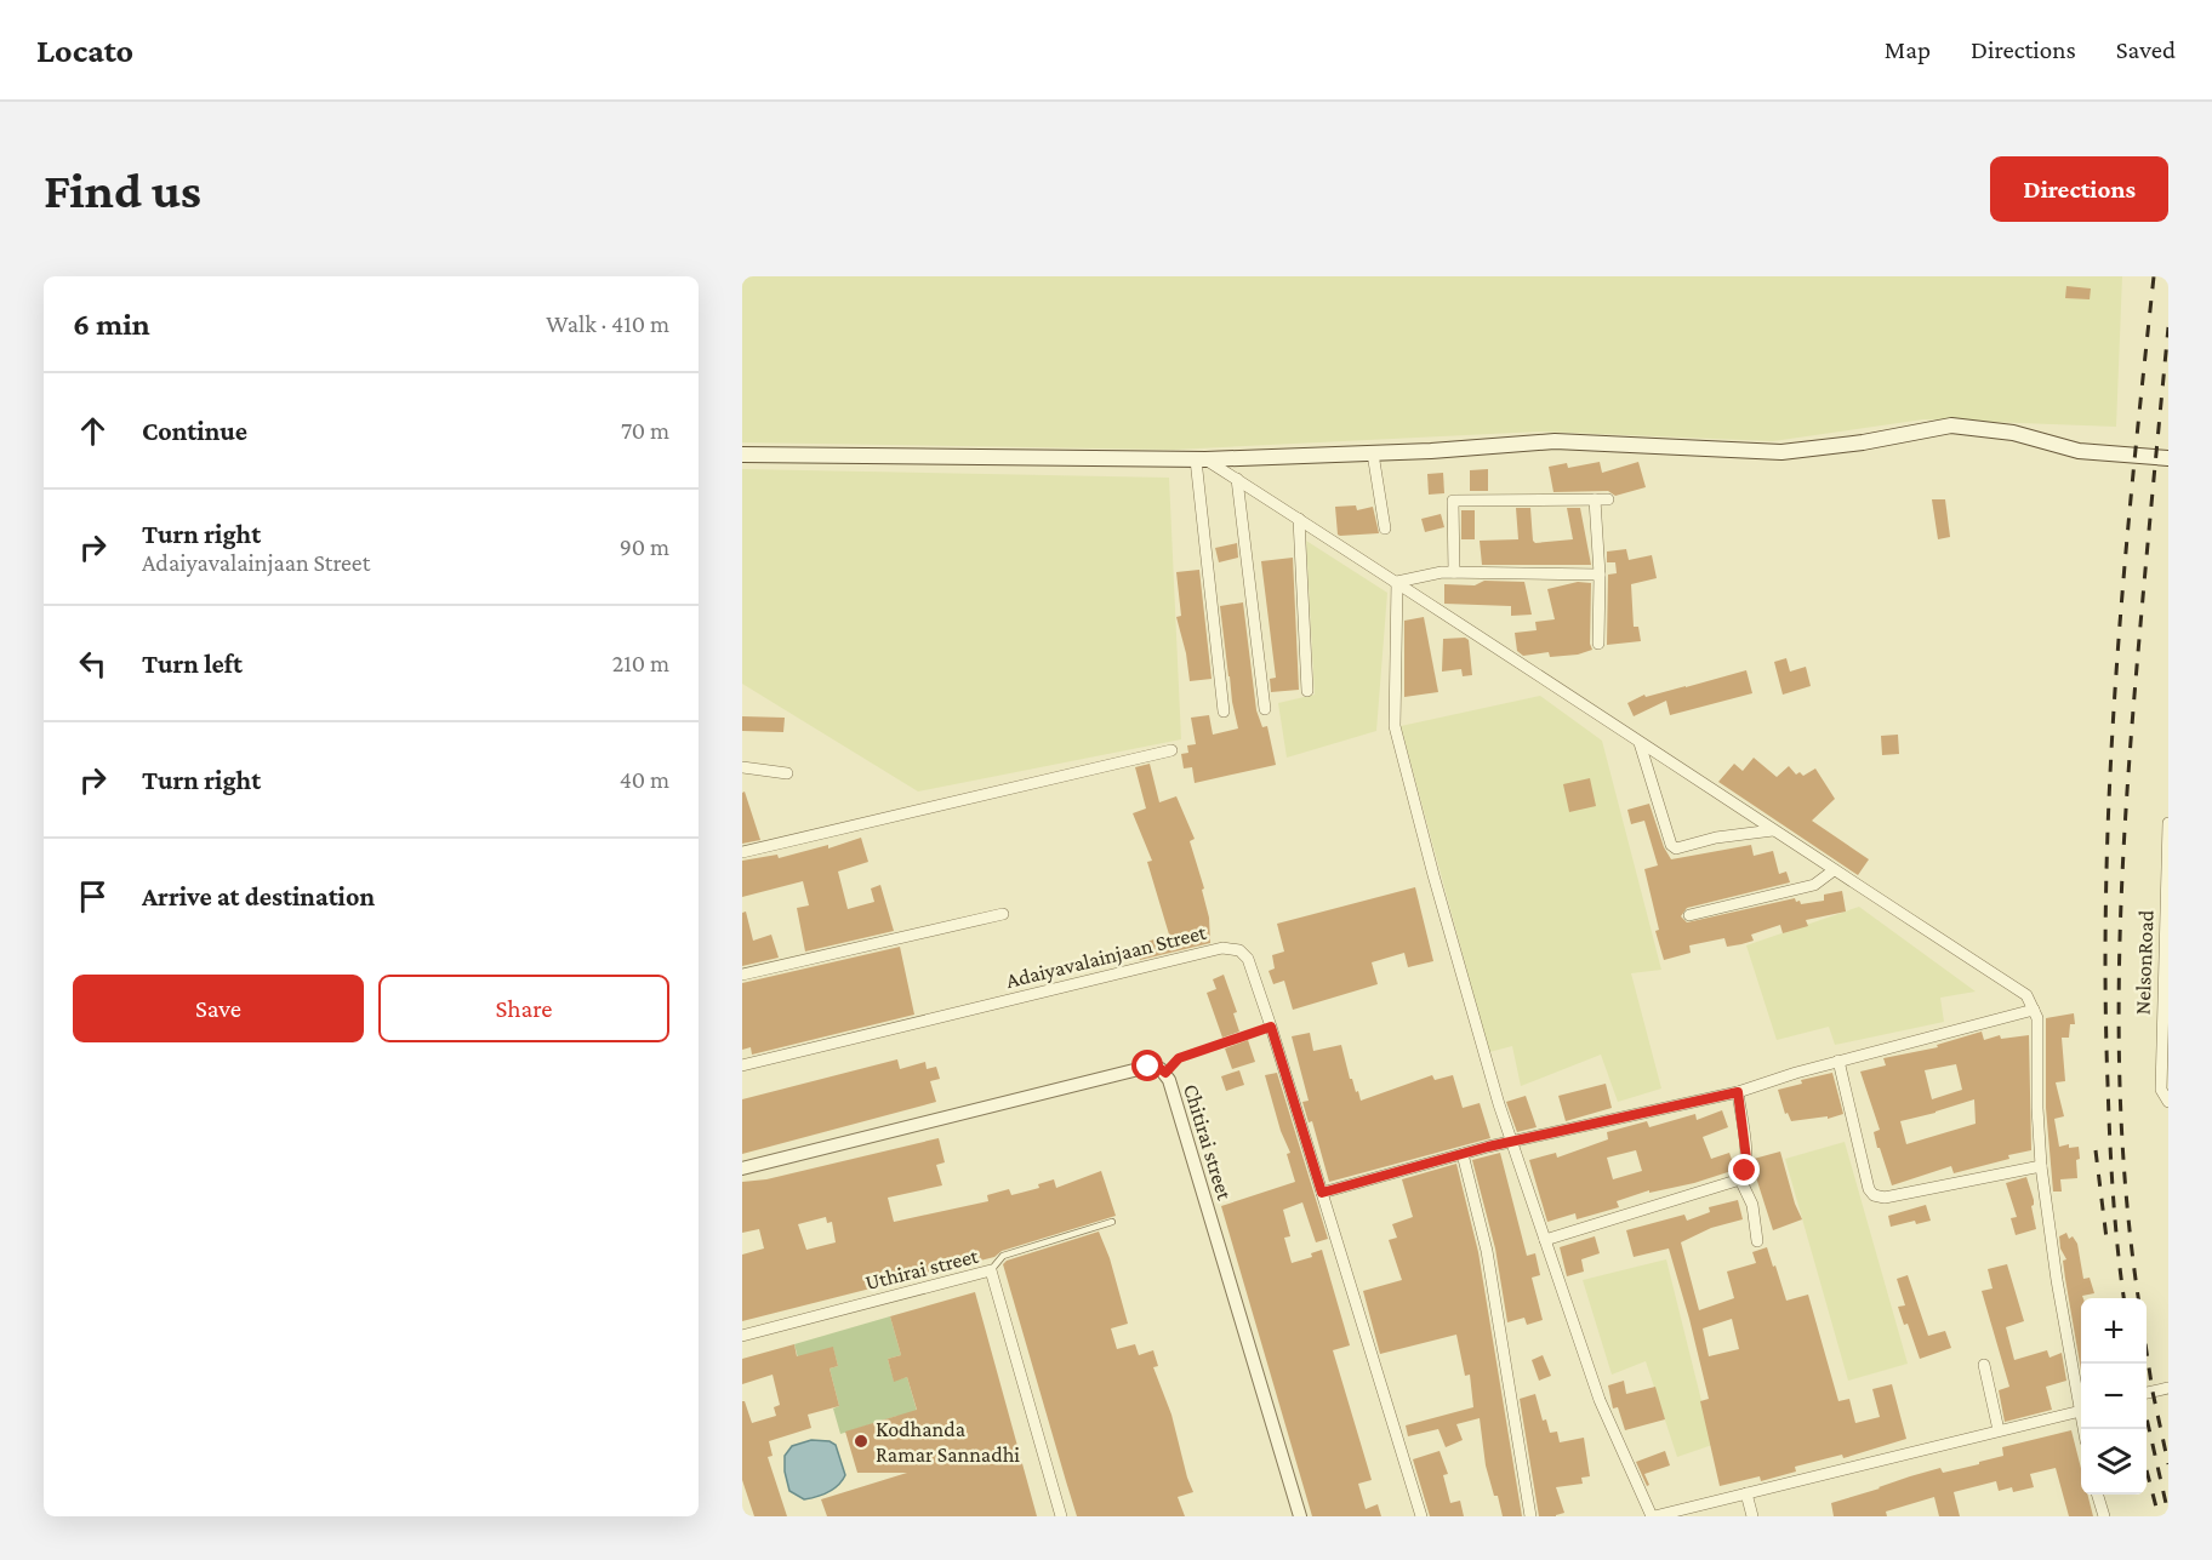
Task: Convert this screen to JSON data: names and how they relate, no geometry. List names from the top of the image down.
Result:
{
  "streets": {
    "street": [
      "Adaiyavalainjaan Street",
      "NelsonRoad",
      "Chitirai street",
      "Uthirai street"
    ]
  },
  "places": ["Kodhanda Ramar Sannadhi"],
  "page": {
    "header": "Locato",
    "nav": ["Map", "Directions", "Saved"],
    "buttons": [
      "Directions",
      ["Save", "Share"]
    ],
    "title": "Find us",
    "heading": ["6 min", "Walk · 410 m"],
    "list": [
      ["Continue", "70 m"],
      ["Turn right", "Adaiyavalainjaan Street", "90 m"],
      ["Turn left", "210 m"],
      ["Turn right", "40 m"],
      "Arrive at destination"
    ],
    "map_buttons": ["+", "−"]
  }
}
